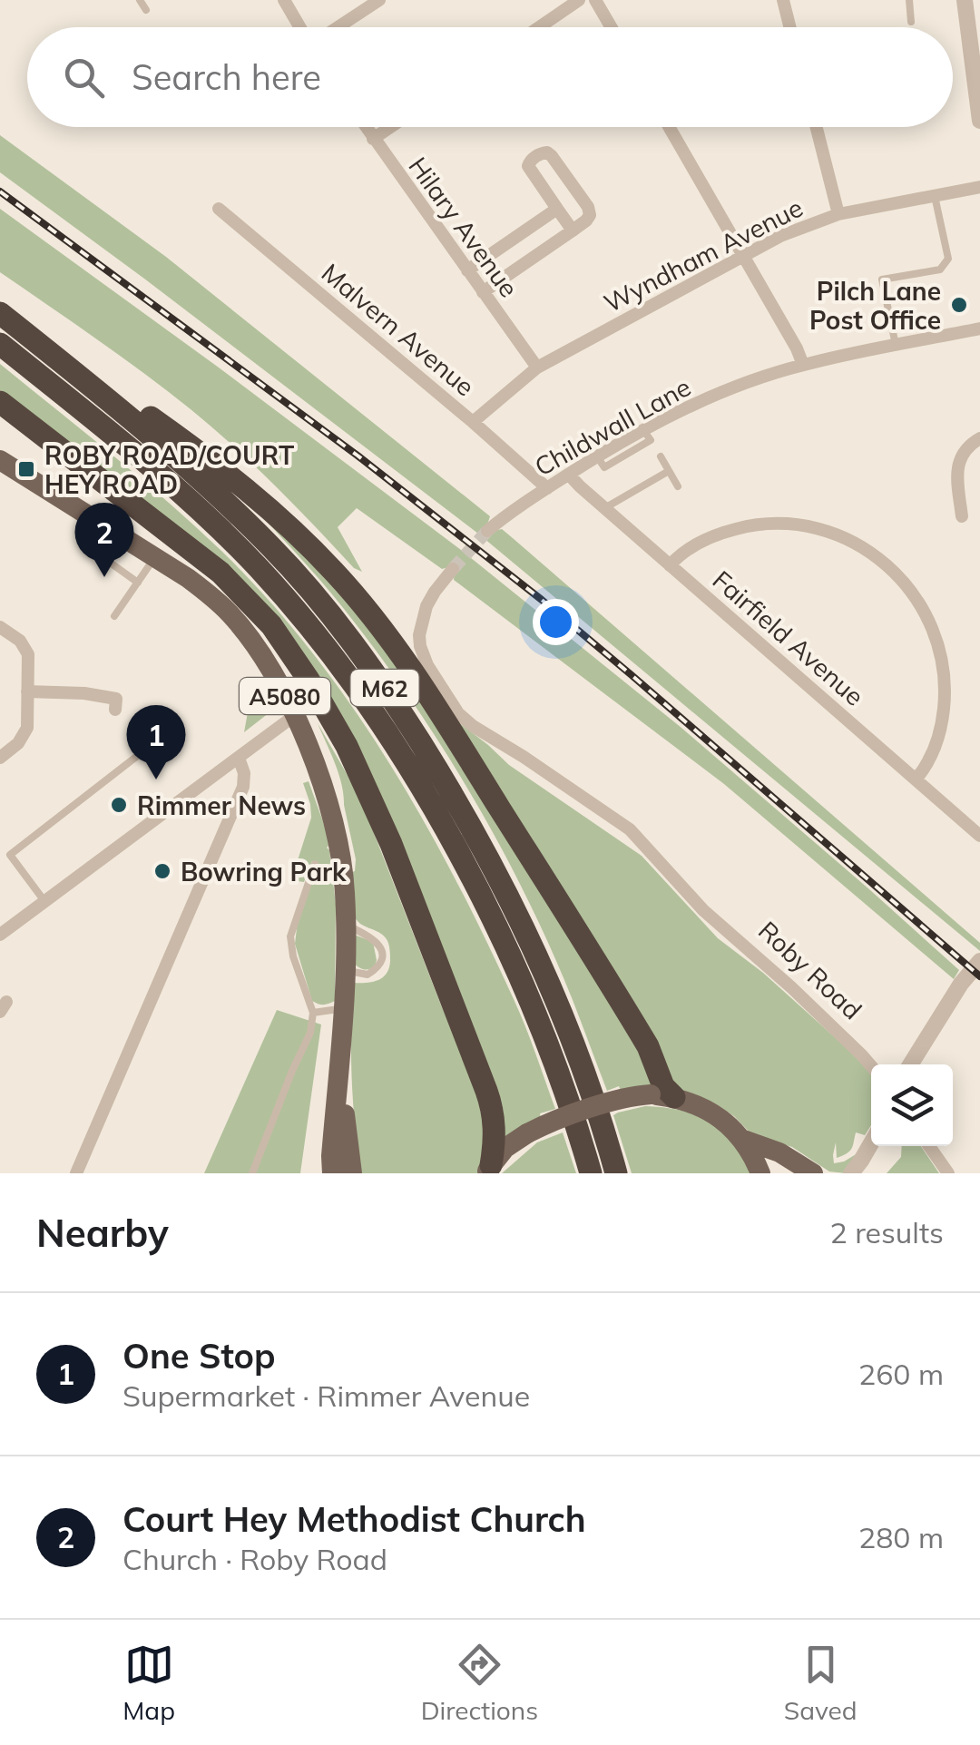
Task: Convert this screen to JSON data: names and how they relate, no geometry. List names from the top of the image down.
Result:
{
  "streets": {
    "highway": ["M62"],
    "main road": ["A5080"],
    "street": [
      "Hilary Avenue",
      "Wyndham Avenue",
      "Malvern Avenue",
      "Childwall Lane",
      "Fairfield Avenue",
      "Roby Road"
    ]
  },
  "crossings": [
    ["Hilary Avenue", "Wyndham Avenue"],
    ["Wyndham Avenue", "Malvern Avenue"],
    ["Malvern Avenue", "Childwall Lane"],
    ["Childwall Lane", "Fairfield Avenue"]
  ],
  "places": {
    "other": ["Pilch Lane Post Office", "Rimmer News", "Bowring Park"],
    "transit": ["ROBY ROAD/COURT HEY ROAD"]
  },
  "page": {
    "search": "Search here",
    "pins": ["2", "1"],
    "heading": ["Nearby", "2 results"],
    "list": [
      {
        "mark": "1",
        "name": "One Stop",
        "note": "Supermarket · Rimmer Avenue",
        "value": "260 m"
      },
      {
        "mark": "2",
        "name": "Court Hey Methodist Church",
        "note": "Church · Roby Road",
        "value": "280 m"
      }
    ],
    "nav": ["Map", "Directions", "Saved"]
  }
}
